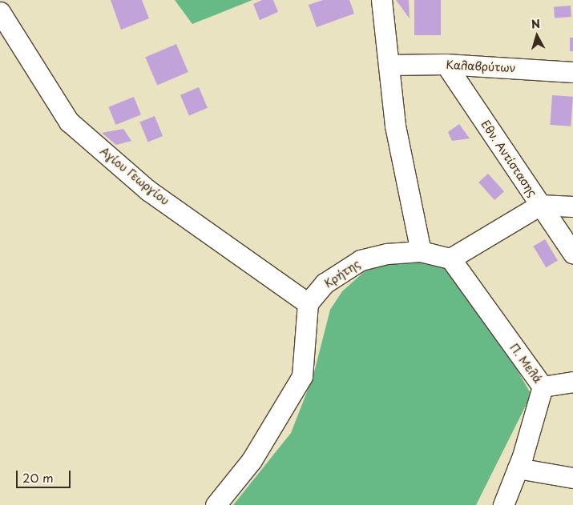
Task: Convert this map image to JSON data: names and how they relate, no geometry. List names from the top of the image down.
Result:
{
  "streets": {
    "street": [
      "Καλαβρύτων",
      "Εθν. Αντίστασης",
      "Αγίου Γεωργίου",
      "Κρήτης",
      "Π. Μελά"
    ]
  },
  "crossings": [
    ["Καλαβρύτων", "Εθν. Αντίστασης"],
    ["Αγίου Γεωργίου", "Κρήτης"],
    ["Κρήτης", "Π. Μελά"]
  ],
  "scale_bar": "20 m",
  "north": "top"
}
